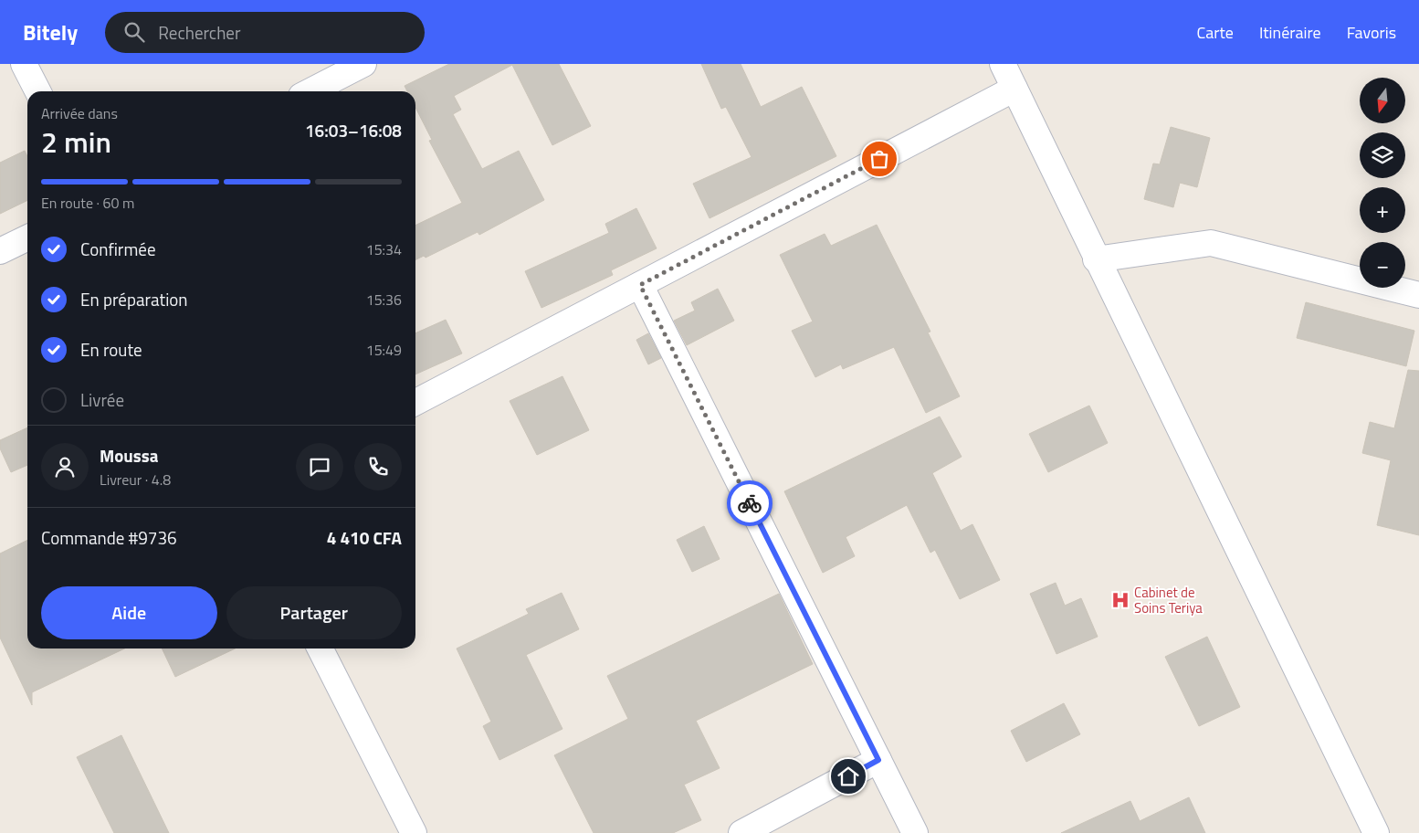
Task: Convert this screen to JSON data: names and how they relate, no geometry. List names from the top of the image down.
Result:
{
  "places": {
    "hospital": ["Cabinet de Soins Teriya"]
  },
  "north": "bottom",
  "page": {
    "header": "Bitely",
    "search": "Rechercher",
    "nav": ["Carte", "Itinéraire", "Favoris"],
    "map_buttons": ["+", "−"],
    "heading": ["2 min", "Arrivée dans", "16:03–16:08"],
    "panel": [
      "Moussa",
      "Livreur · 4.8",
      "Commande #9736",
      "4 410 CFA"
    ],
    "bar": "En route · 60 m",
    "list": [
      ["Confirmée", "15:34"],
      ["En préparation", "15:36"],
      ["En route", "15:49"],
      "Livrée"
    ],
    "buttons": ["Aide", "Partager"]
  }
}
